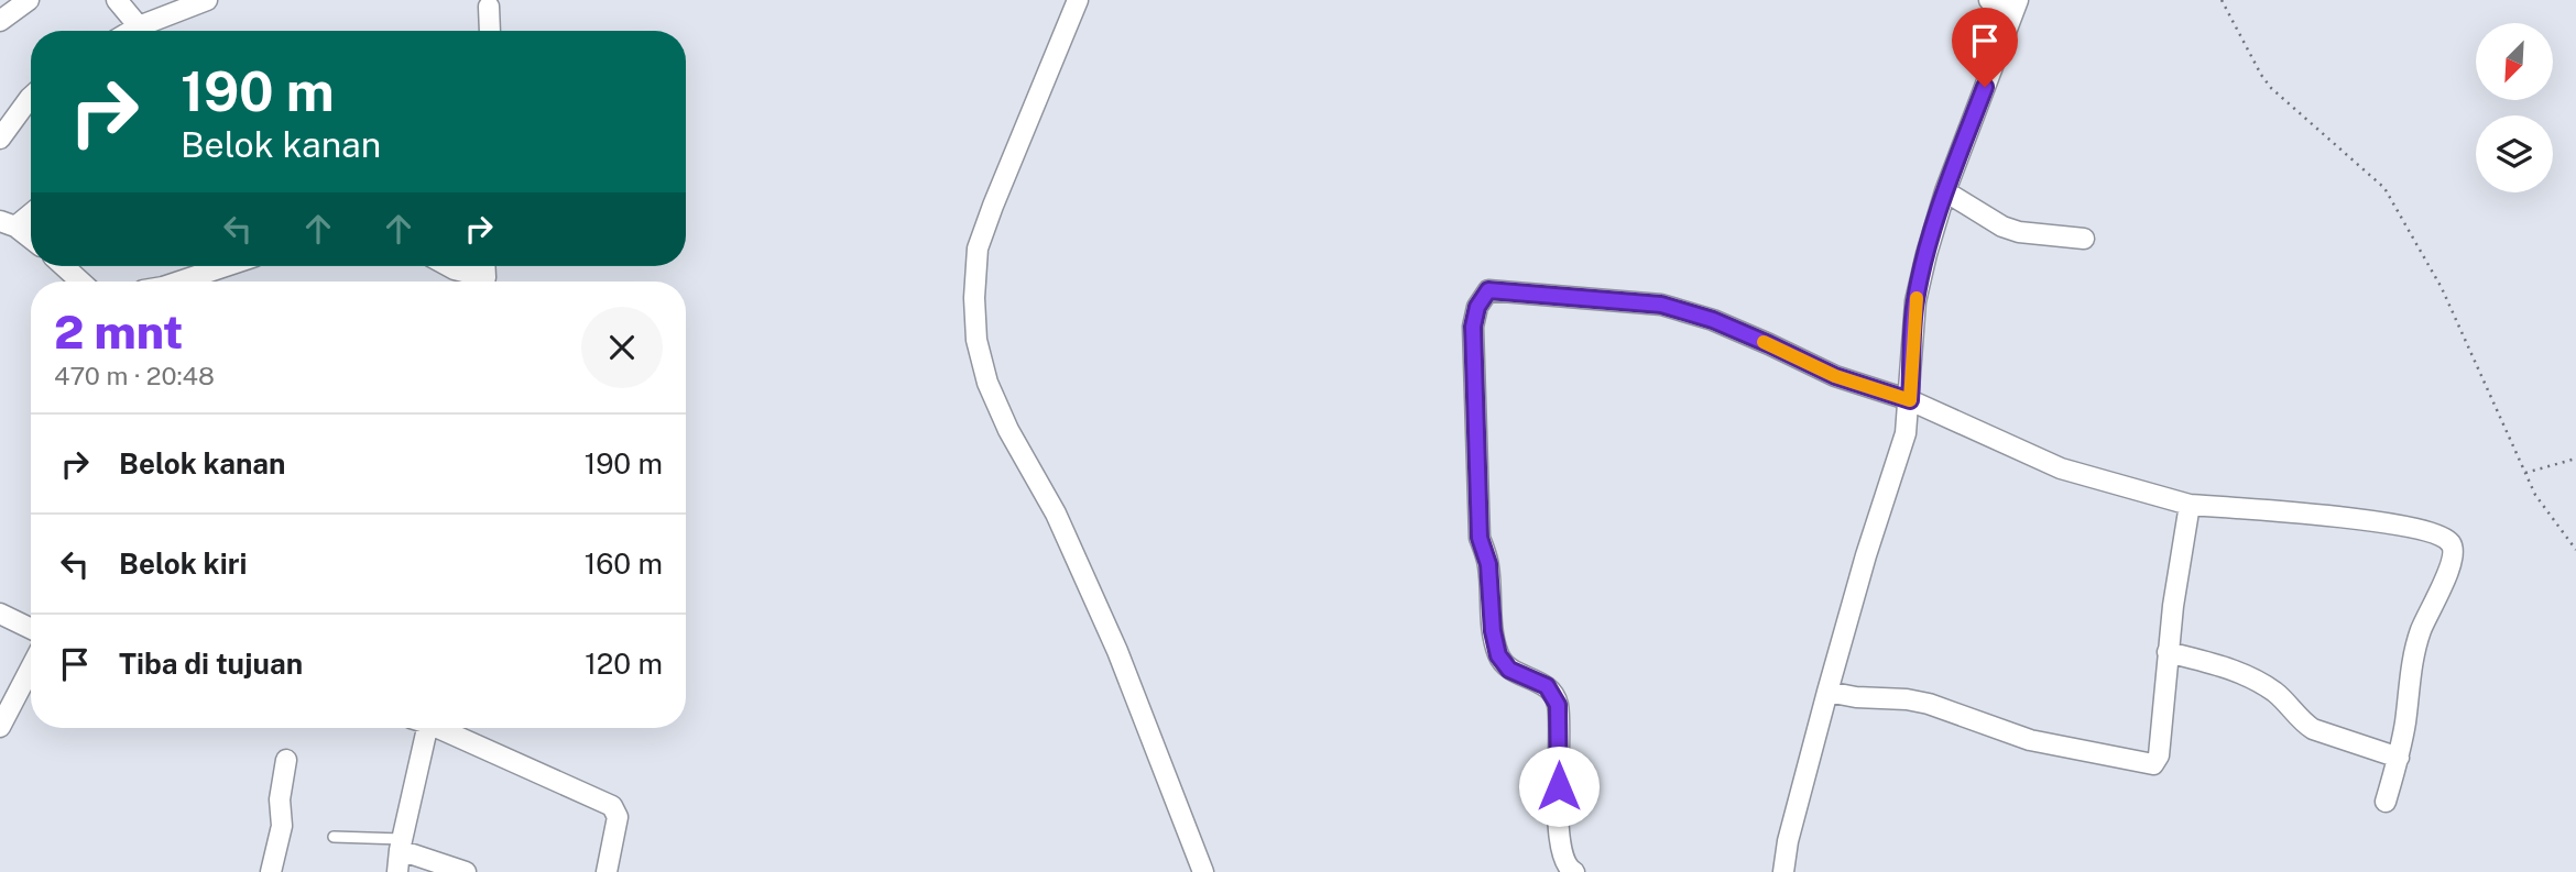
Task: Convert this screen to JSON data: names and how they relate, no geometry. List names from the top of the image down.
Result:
{
  "north": "bottom left",
  "page": {
    "turn": ["190 m", "Belok kanan"],
    "heading": ["2 mnt", "470 m · 20:48"],
    "list": [
      {
        "name": "Belok kanan",
        "value": "190 m"
      },
      {
        "name": "Belok kiri",
        "value": "160 m"
      },
      {
        "name": "Tiba di tujuan",
        "value": "120 m"
      }
    ]
  }
}
